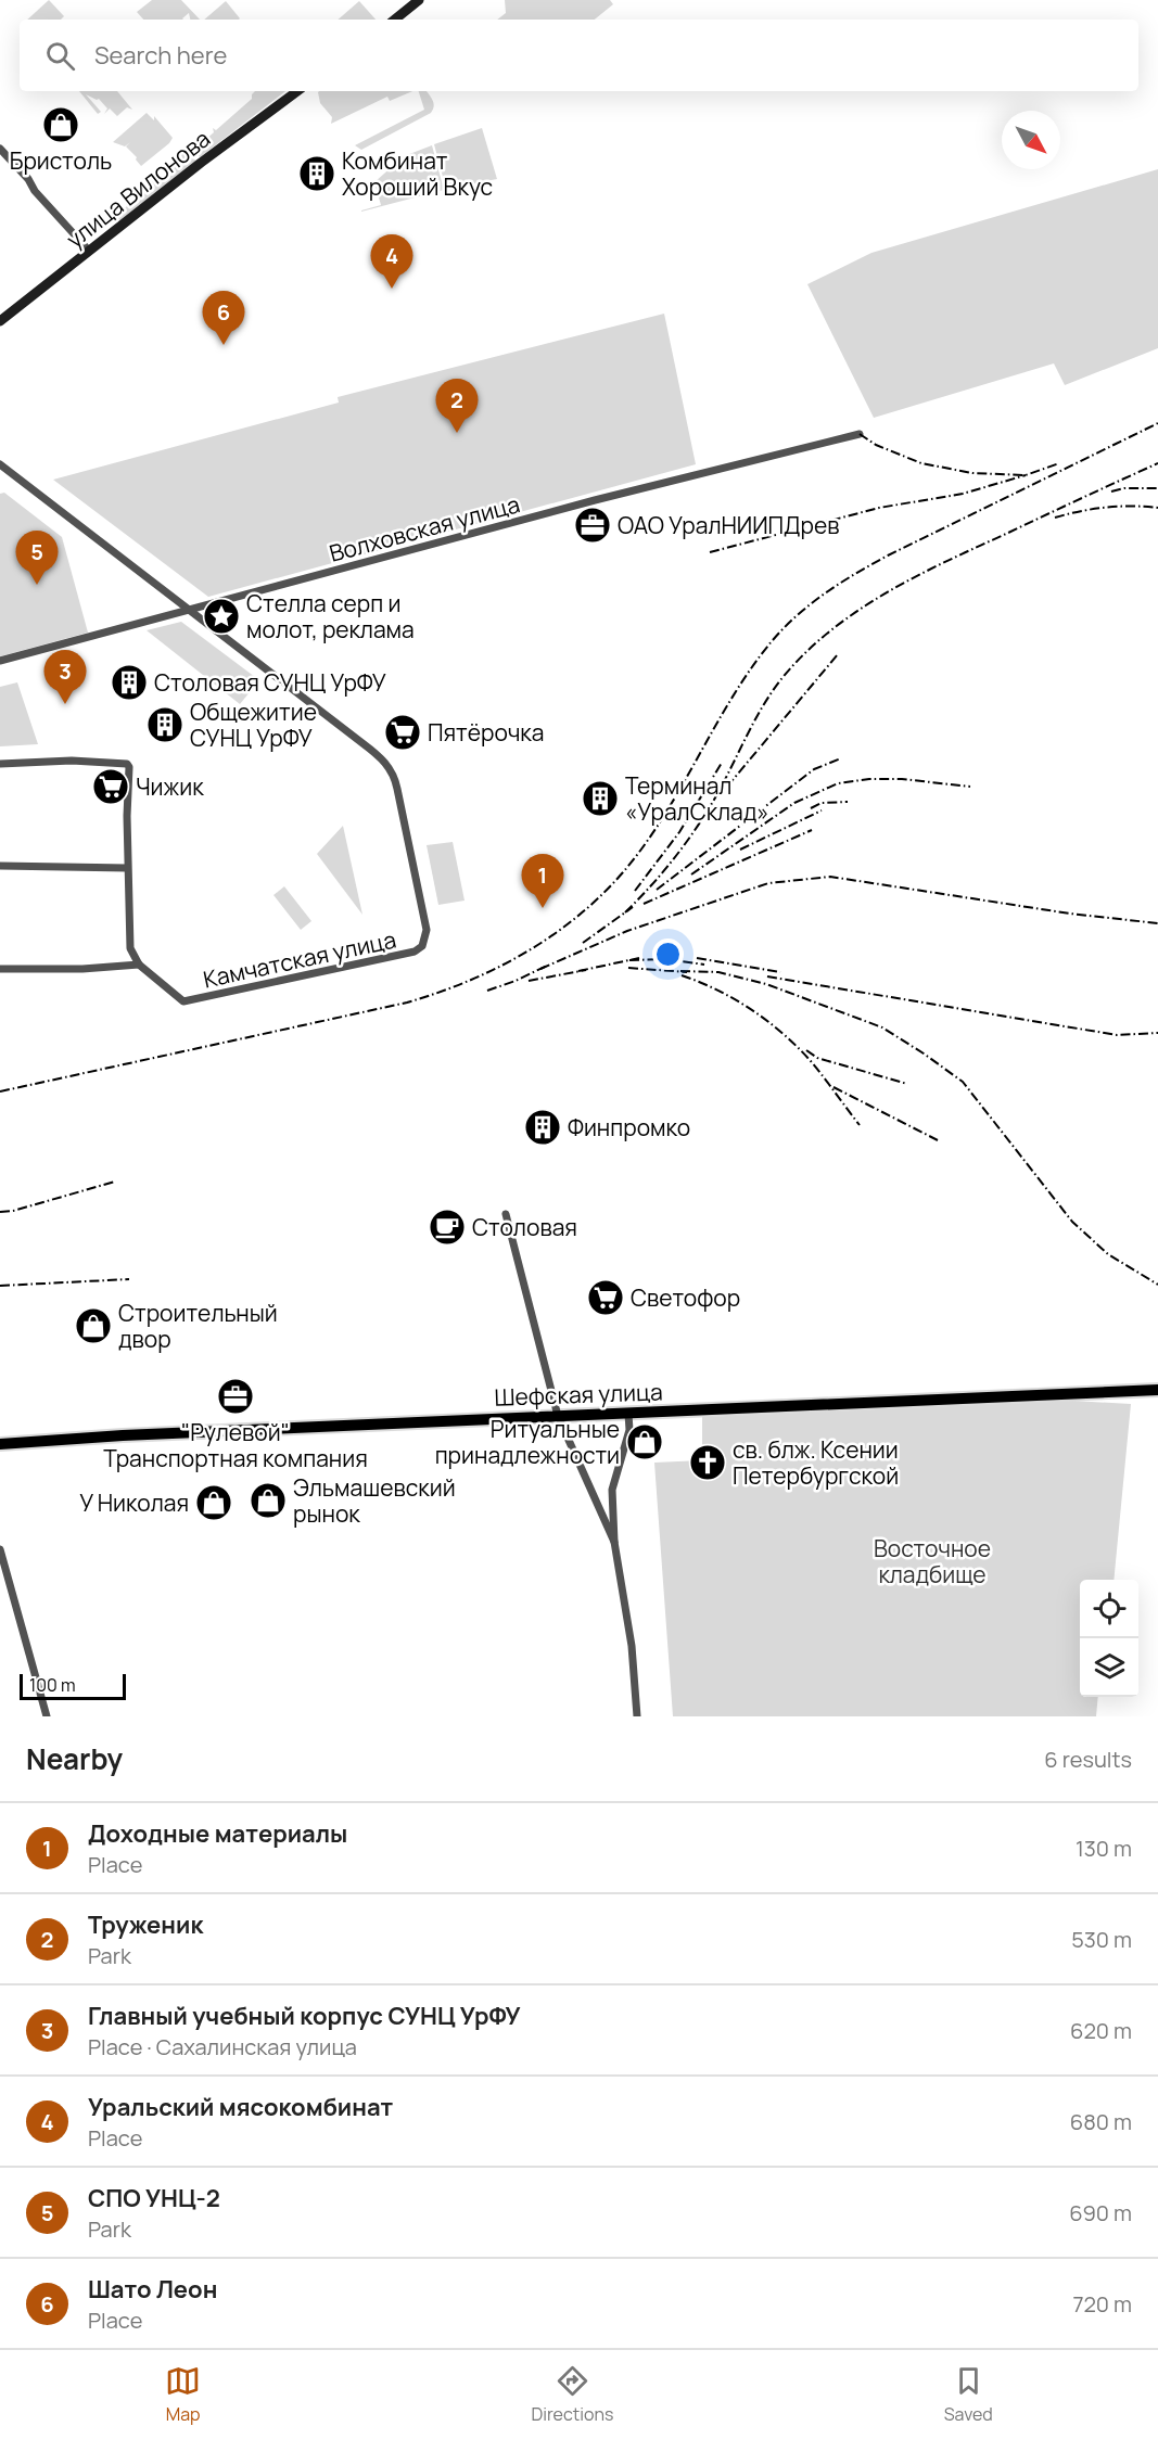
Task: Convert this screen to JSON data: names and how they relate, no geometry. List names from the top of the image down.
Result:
{
  "streets": {
    "main road": ["Шефская улица"],
    "street": ["улица Вилонова", "Волховская улица", "Камчатская улица"]
  },
  "crossings": [
    ["Волховская улица", "Камчатская улица"]
  ],
  "parks": ["Восточное кладбище"],
  "places": {
    "shop": [
      "Бристоль",
      "Строительный двор",
      "Ритуальные принадлежности",
      "Эльмашевский рынок",
      "У Николая"
    ],
    "building": [
      "Комбинат Хороший Вкус",
      "Столовая СУНЦ УрФУ",
      "Общежитие СУНЦ УрФУ",
      "Терминал «УралСклад»",
      "Финпромко"
    ],
    "office": ["ОАО УралНИИПДрев", "\"Рулевой\" Транспортная компания"],
    "place": ["Стелла серп и молот, реклама"],
    "supermarket": ["Пятёрочка", "Чижик", "Светофор"],
    "cafe": ["Столовая"],
    "church": ["св. блж. Ксении Петербургской"]
  },
  "scale_bar": "100 m",
  "north": "bottom right",
  "page": {
    "search": "Search here",
    "pins": [
      "4",
      "6",
      "2",
      "5",
      "3",
      "1"
    ],
    "scale": "100 m",
    "heading": ["Nearby", "6 results"],
    "list": [
      {
        "mark": "1",
        "name": "Доходные материалы",
        "note": "Place",
        "value": "130 m"
      },
      {
        "mark": "2",
        "name": "Труженик",
        "note": "Park",
        "value": "530 m"
      },
      {
        "mark": "3",
        "name": "Главный учебный корпус СУНЦ УрФУ",
        "note": "Place · Сахалинская улица",
        "value": "620 m"
      },
      {
        "mark": "4",
        "name": "Уральский мясокомбинат",
        "note": "Place",
        "value": "680 m"
      },
      {
        "mark": "5",
        "name": "СПО УНЦ-2",
        "note": "Park",
        "value": "690 m"
      },
      {
        "mark": "6",
        "name": "Шато Леон",
        "note": "Place",
        "value": "720 m"
      }
    ],
    "nav": ["Map", "Directions", "Saved"]
  }
}
